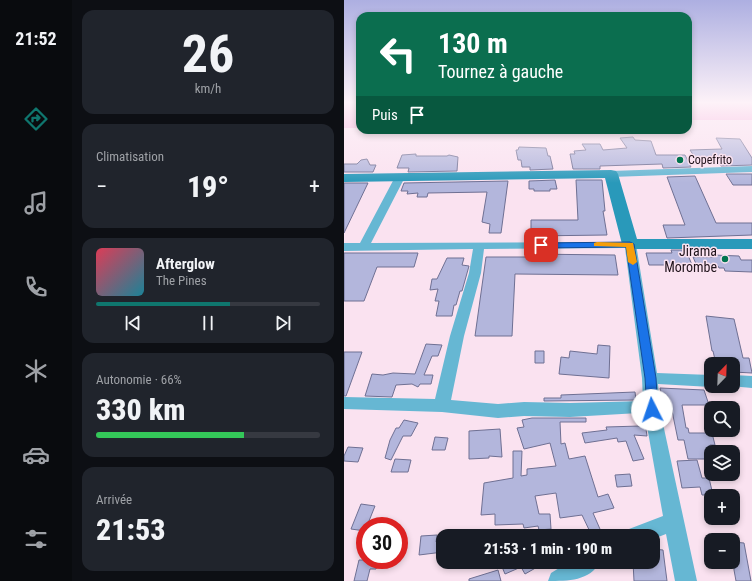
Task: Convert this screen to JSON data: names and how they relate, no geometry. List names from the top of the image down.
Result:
{
  "places": ["Copefrito", "Jirama Morombe"],
  "north": "top right",
  "page": {
    "tabs": "21:52",
    "tile": [
      ["26", "km/h"],
      "Climatisation",
      ["Autonomie · 66%", "330 km"],
      ["Arrivée", "21:53"]
    ],
    "turn": ["130 m", "Tournez à gauche"],
    "then": "Puis",
    "heat": ["−", "19°", "+"],
    "song": ["Afterglow", "The Pines"],
    "map_buttons": ["+", "−"],
    "limit": "30",
    "trip": "21:53 · 1 min · 190 m"
  }
}
